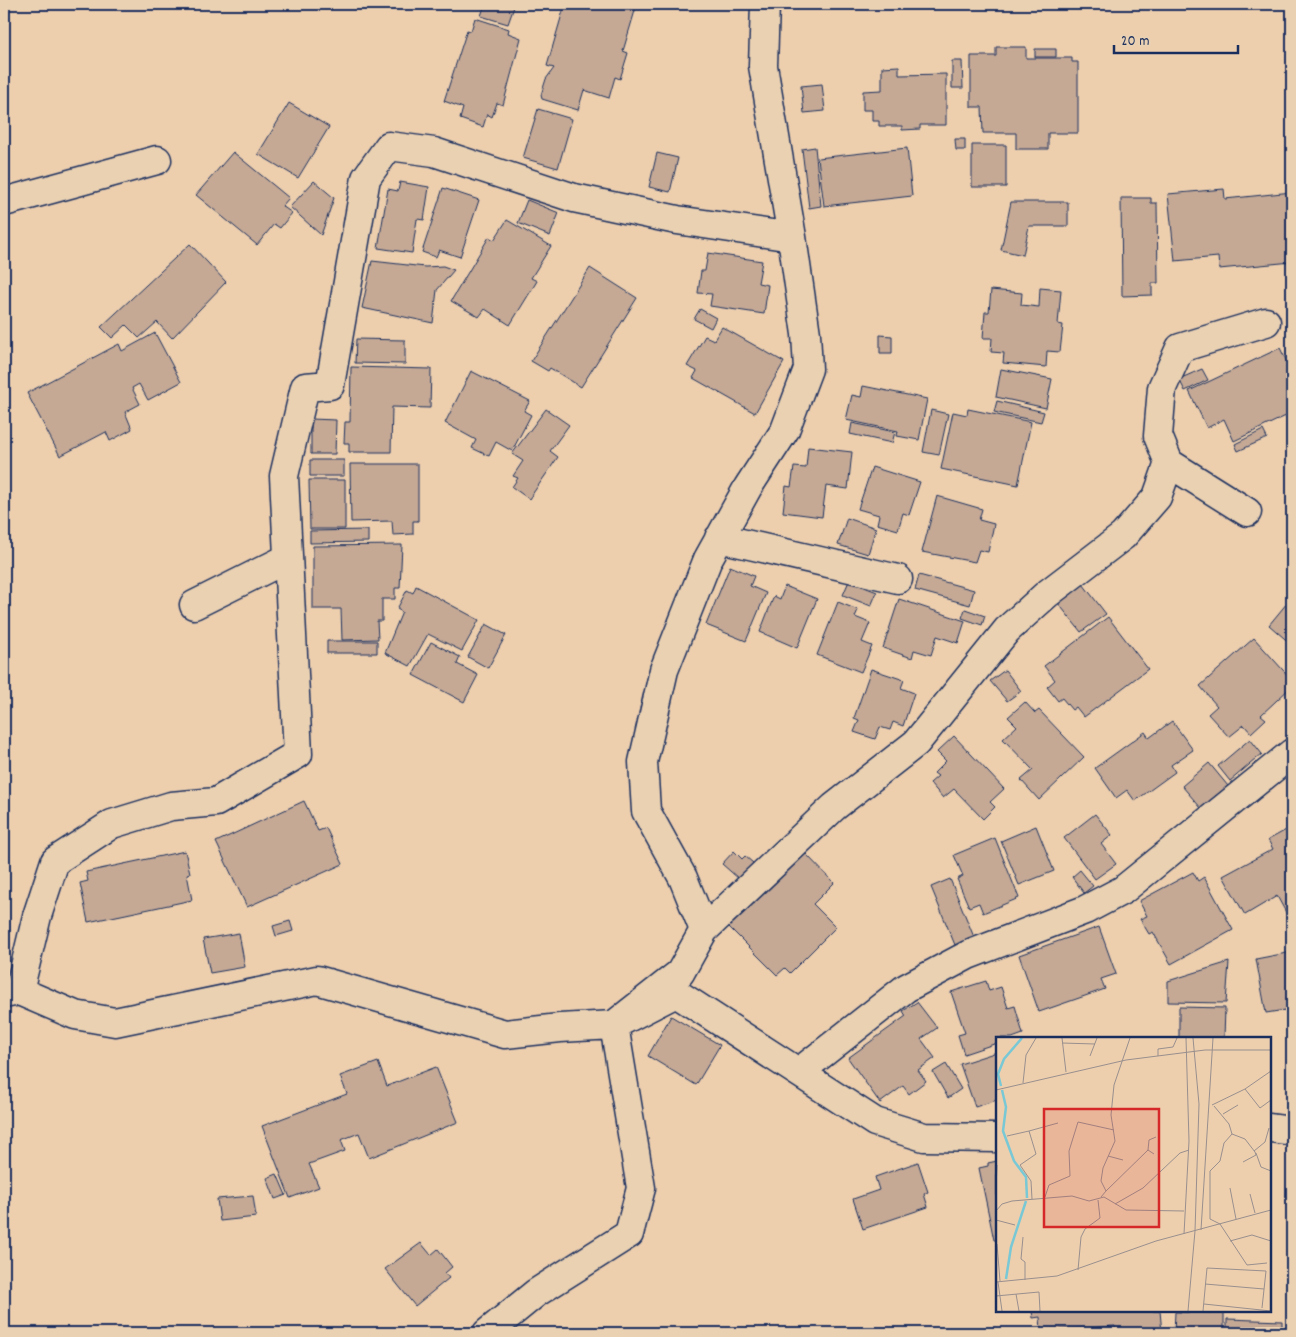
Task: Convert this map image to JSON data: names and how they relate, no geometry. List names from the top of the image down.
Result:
{
  "scale_bar": "20 m"
}
